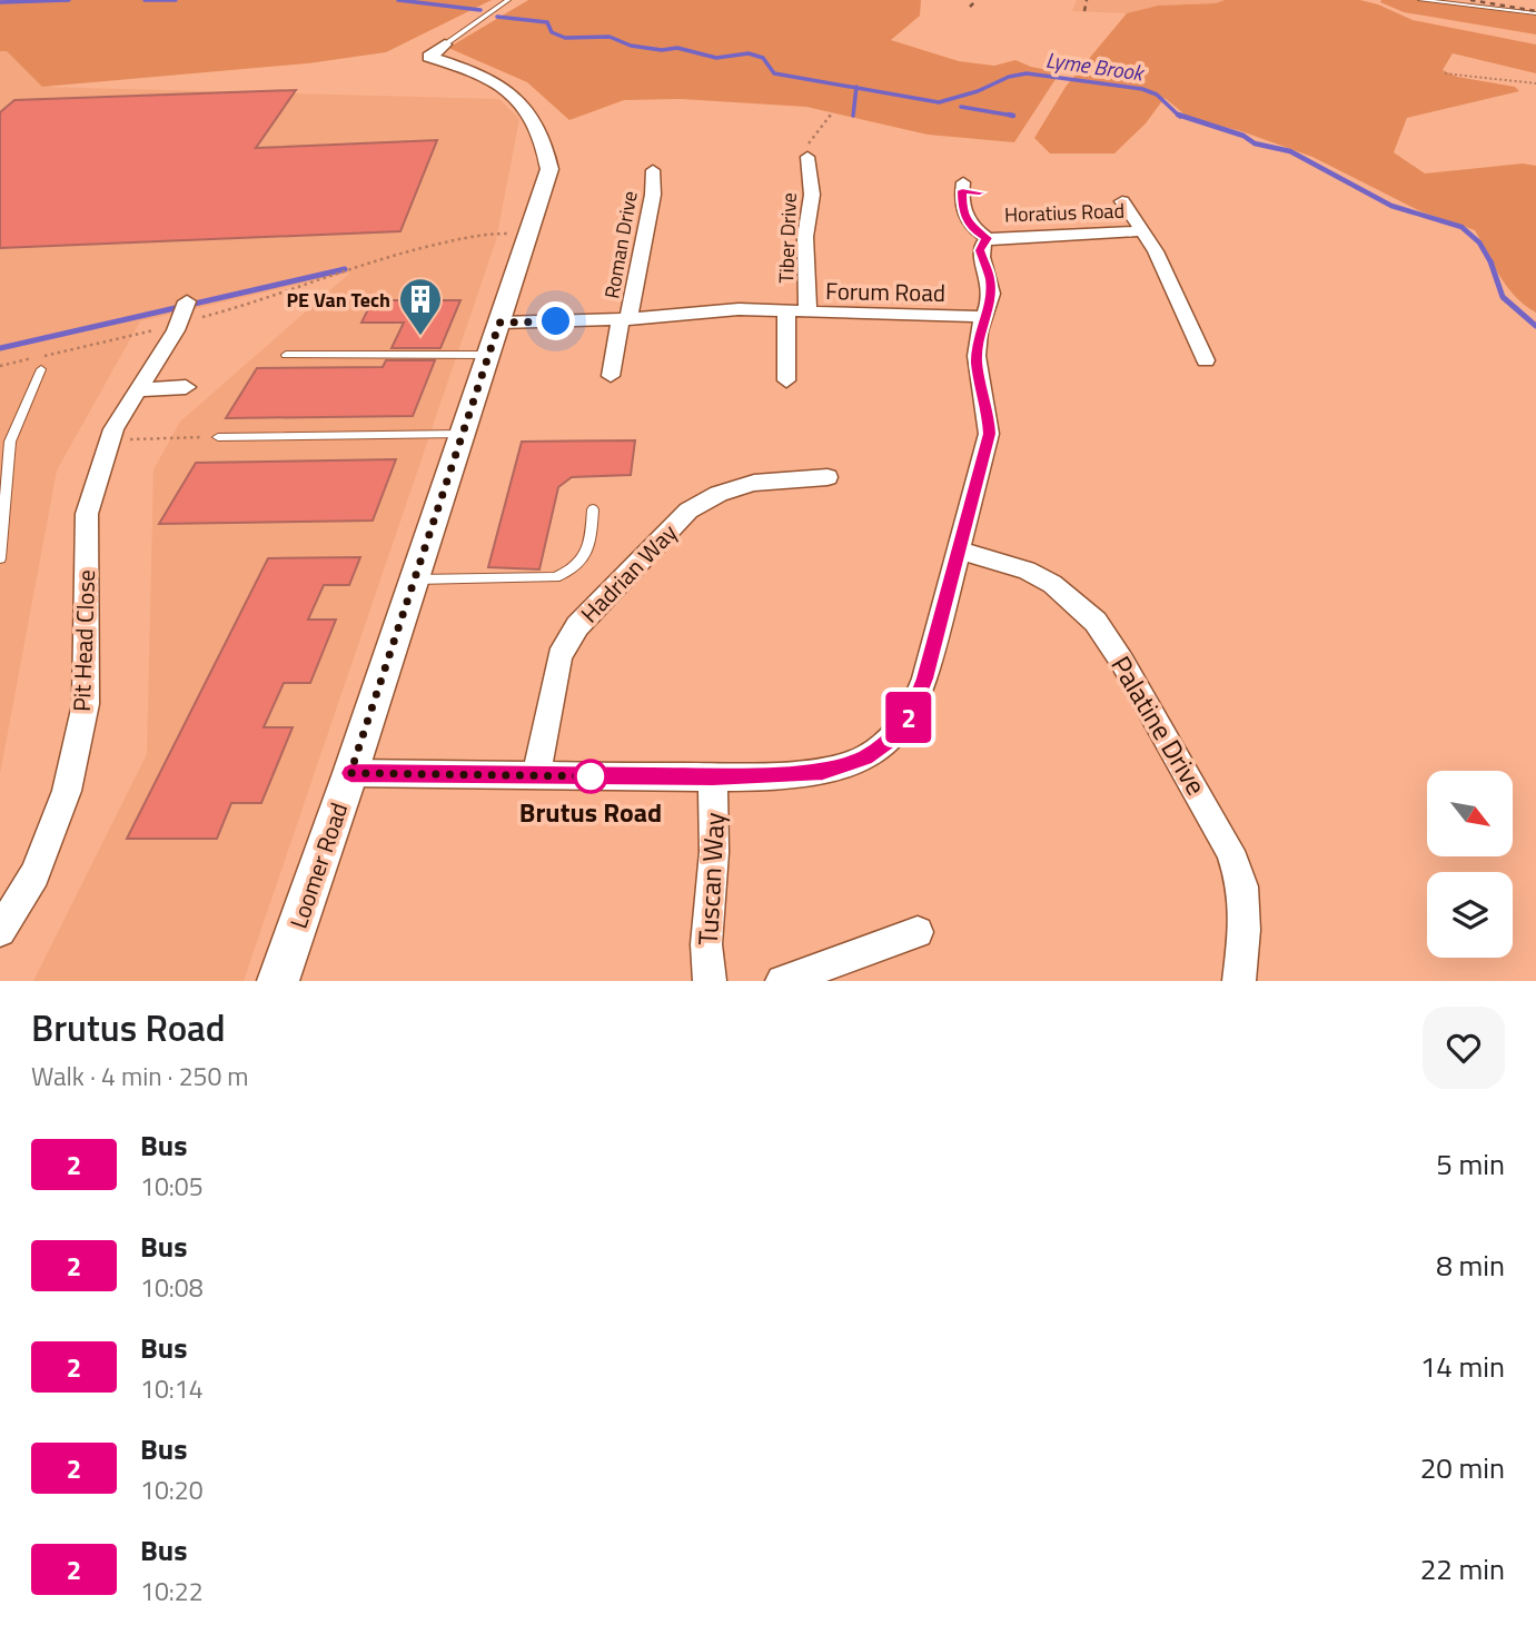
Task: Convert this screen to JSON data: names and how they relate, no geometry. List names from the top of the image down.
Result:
{
  "streets": {
    "street": [
      "Horatius Road",
      "Tiber Drive",
      "Roman Drive",
      "Forum Road",
      "Hadrian Way",
      "Pit Head Close",
      "Palatine Drive",
      "Loomer Road",
      "Tuscan Way"
    ]
  },
  "crossings": [
    ["Tiber Drive", "Forum Road"],
    ["Roman Drive", "Forum Road"],
    ["Forum Road", "Loomer Road"]
  ],
  "water": ["Lyme Brook"],
  "places": {
    "building": ["PE Van Tech"],
    "other": ["Brutus Road"]
  },
  "lines": ["bus line 2"],
  "north": "bottom right",
  "page": {
    "on_map": "2",
    "heading": ["Brutus Road", "Walk · 4 min · 250 m"],
    "list": [
      {
        "mark": "2",
        "name": "Bus",
        "note": "10:05",
        "value": "5 min"
      },
      {
        "mark": "2",
        "name": "Bus",
        "note": "10:08",
        "value": "8 min"
      },
      {
        "mark": "2",
        "name": "Bus",
        "note": "10:14",
        "value": "14 min"
      },
      {
        "mark": "2",
        "name": "Bus",
        "note": "10:20",
        "value": "20 min"
      },
      {
        "mark": "2",
        "name": "Bus",
        "note": "10:22",
        "value": "22 min"
      }
    ]
  }
}
